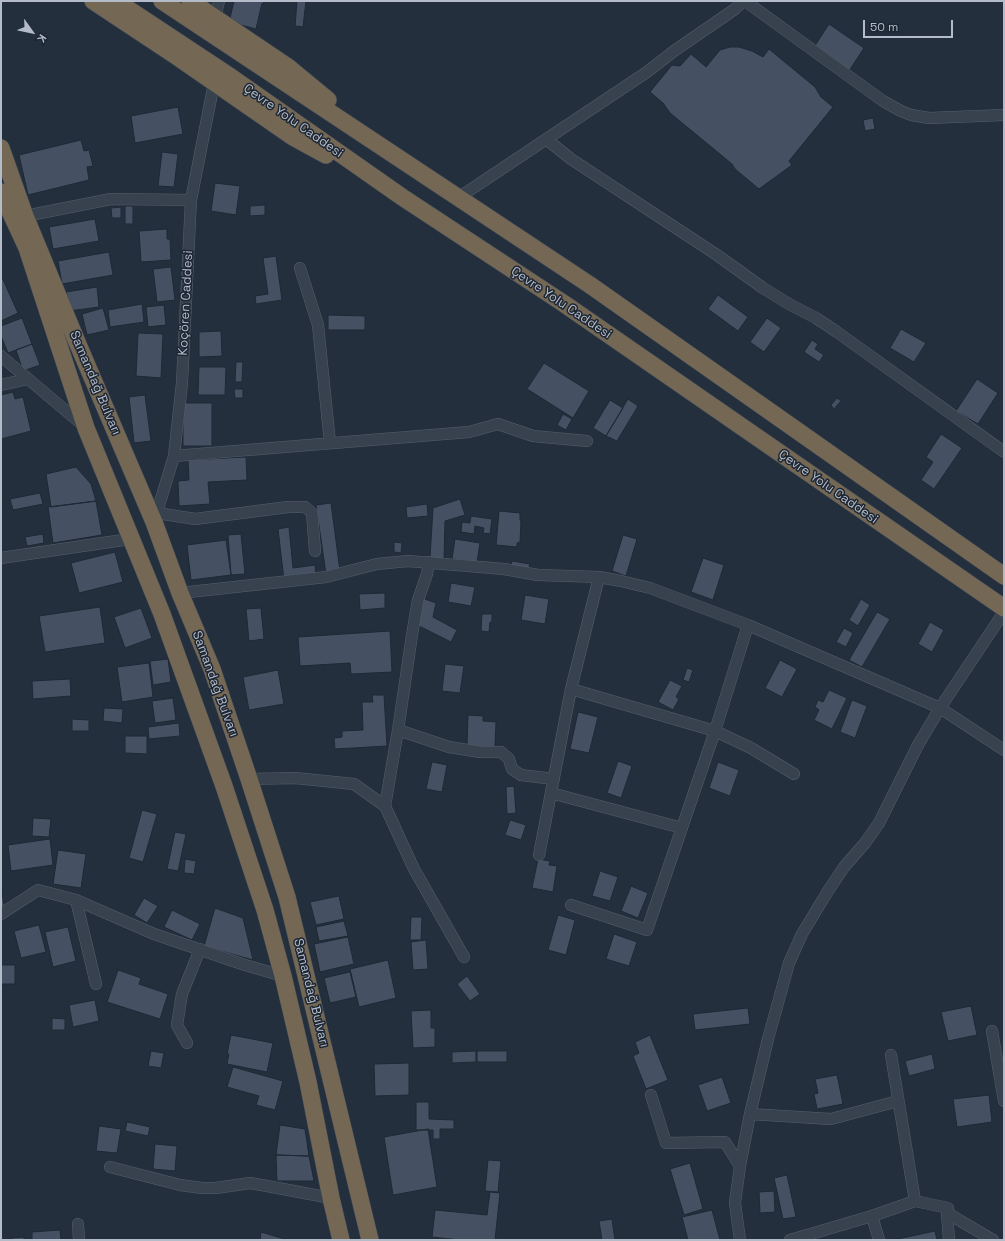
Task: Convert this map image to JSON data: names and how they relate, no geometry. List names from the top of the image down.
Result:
{
  "streets": {
    "highway": ["Çevre Yolu Caddesi", "Samandağ Bulvarı"],
    "street": ["Koçören Caddesi"]
  },
  "crossings": [
    ["Koçören Caddesi", "Samandağ Bulvarı"]
  ],
  "scale_bar": "50 m",
  "north": "bottom right"
}
